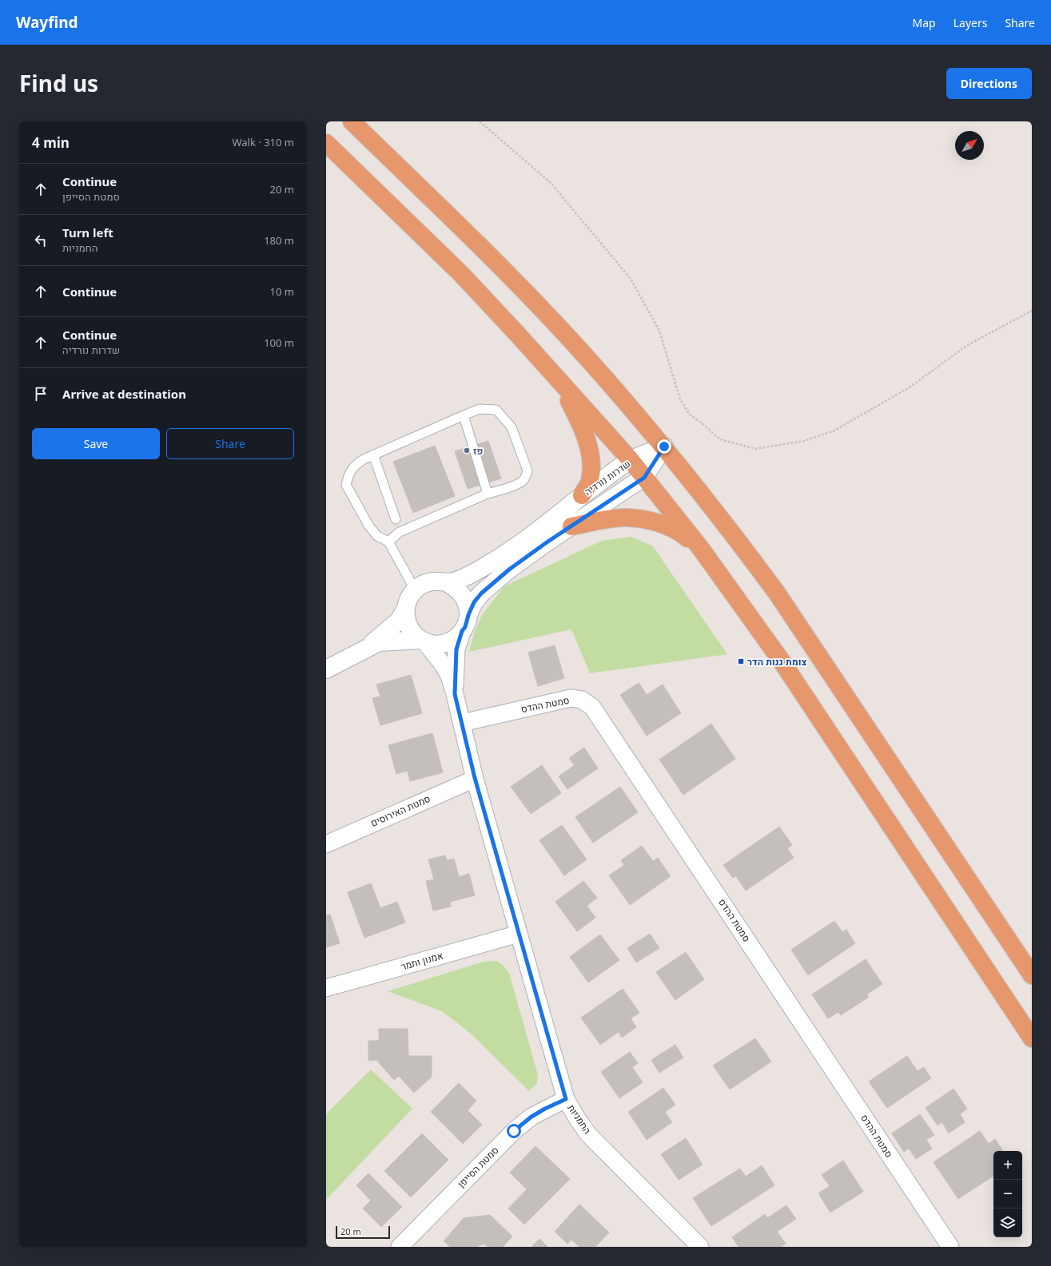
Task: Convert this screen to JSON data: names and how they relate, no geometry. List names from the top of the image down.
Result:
{
  "streets": {
    "street": [
      "שדרות נורדיה",
      "סמטת ההדס",
      "סמטת האירוסים",
      "אמנון ותמר",
      "החמניות",
      "סמטת הסייפן"
    ]
  },
  "crossings": [
    ["שדרות נורדיה", "החמניות"],
    ["סמטת ההדס", "החמניות"],
    ["סמטת האירוסים", "החמניות"],
    ["אמנון ותמר", "החמניות"],
    ["החמניות", "סמטת הסייפן"]
  ],
  "places": {
    "other": ["פז"],
    "transit": ["צומת גנות הדר"]
  },
  "scale_bar": "20 m",
  "north": "top right",
  "page": {
    "header": "Wayfind",
    "nav": ["Map", "Layers", "Share"],
    "title": "Find us",
    "buttons": [
      "Directions",
      ["Save", "Share"]
    ],
    "heading": ["4 min", "Walk · 310 m"],
    "list": [
      ["Continue", "סמטת הסייפן", "20 m"],
      ["Turn left", "החמניות", "180 m"],
      ["Continue", "10 m"],
      ["Continue", "שדרות נורדיה", "100 m"],
      "Arrive at destination"
    ],
    "map_buttons": ["+", "−"],
    "scale": "20 m"
  }
}
